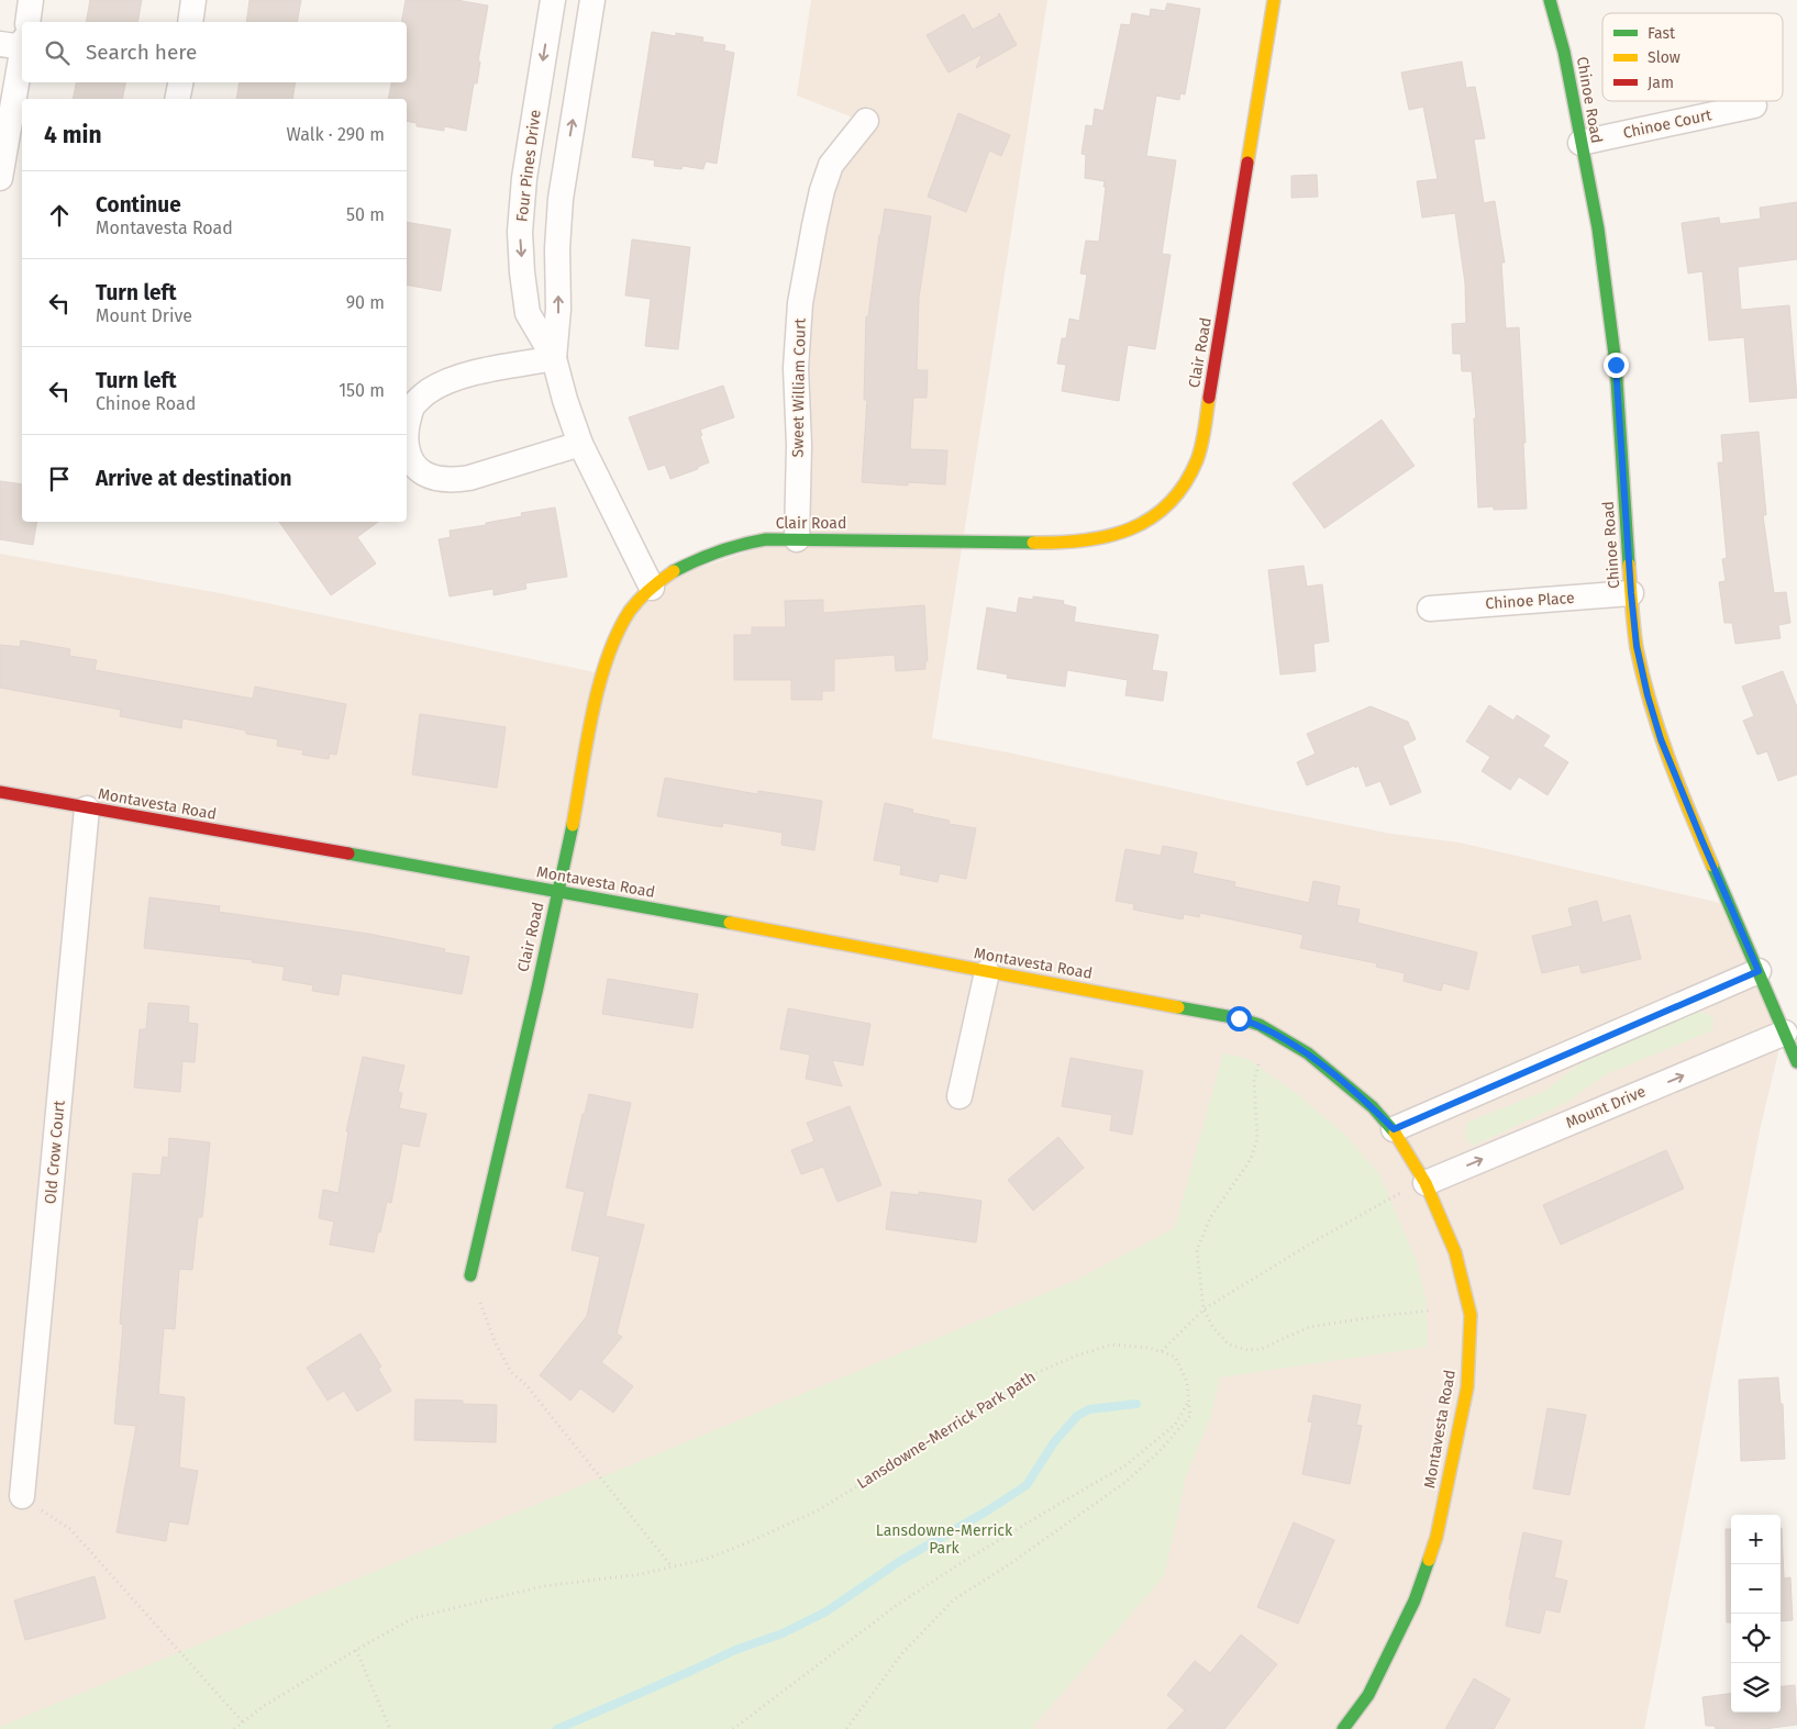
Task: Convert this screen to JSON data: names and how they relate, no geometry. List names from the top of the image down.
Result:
{
  "streets": {
    "street": [
      "Chinoe Road",
      "Chinoe Court",
      "Four Pines Drive",
      "Clair Road",
      "Sweet William Court",
      "Chinoe Place",
      "Montavesta Road",
      "Mount Drive",
      "Old Crow Court"
    ],
    "path": ["Lansdowne-Merrick Park path"]
  },
  "crossings": [
    ["Chinoe Road", "Chinoe Court"],
    ["Chinoe Road", "Chinoe Place"],
    ["Chinoe Road", "Mount Drive"],
    ["Four Pines Drive", "Clair Road"],
    ["Clair Road", "Sweet William Court"],
    ["Clair Road", "Montavesta Road"],
    ["Montavesta Road", "Mount Drive"],
    ["Montavesta Road", "Old Crow Court"]
  ],
  "parks": ["Lansdowne-Merrick Park"],
  "legend": ["Fast", "Slow", "Jam"],
  "page": {
    "search": "Search here",
    "heading": ["4 min", "Walk · 290 m"],
    "list": [
      ["Continue", "Montavesta Road", "50 m"],
      ["Turn left", "Mount Drive", "90 m"],
      ["Turn left", "Chinoe Road", "150 m"],
      "Arrive at destination"
    ],
    "map_buttons": ["+", "−"]
  }
}
